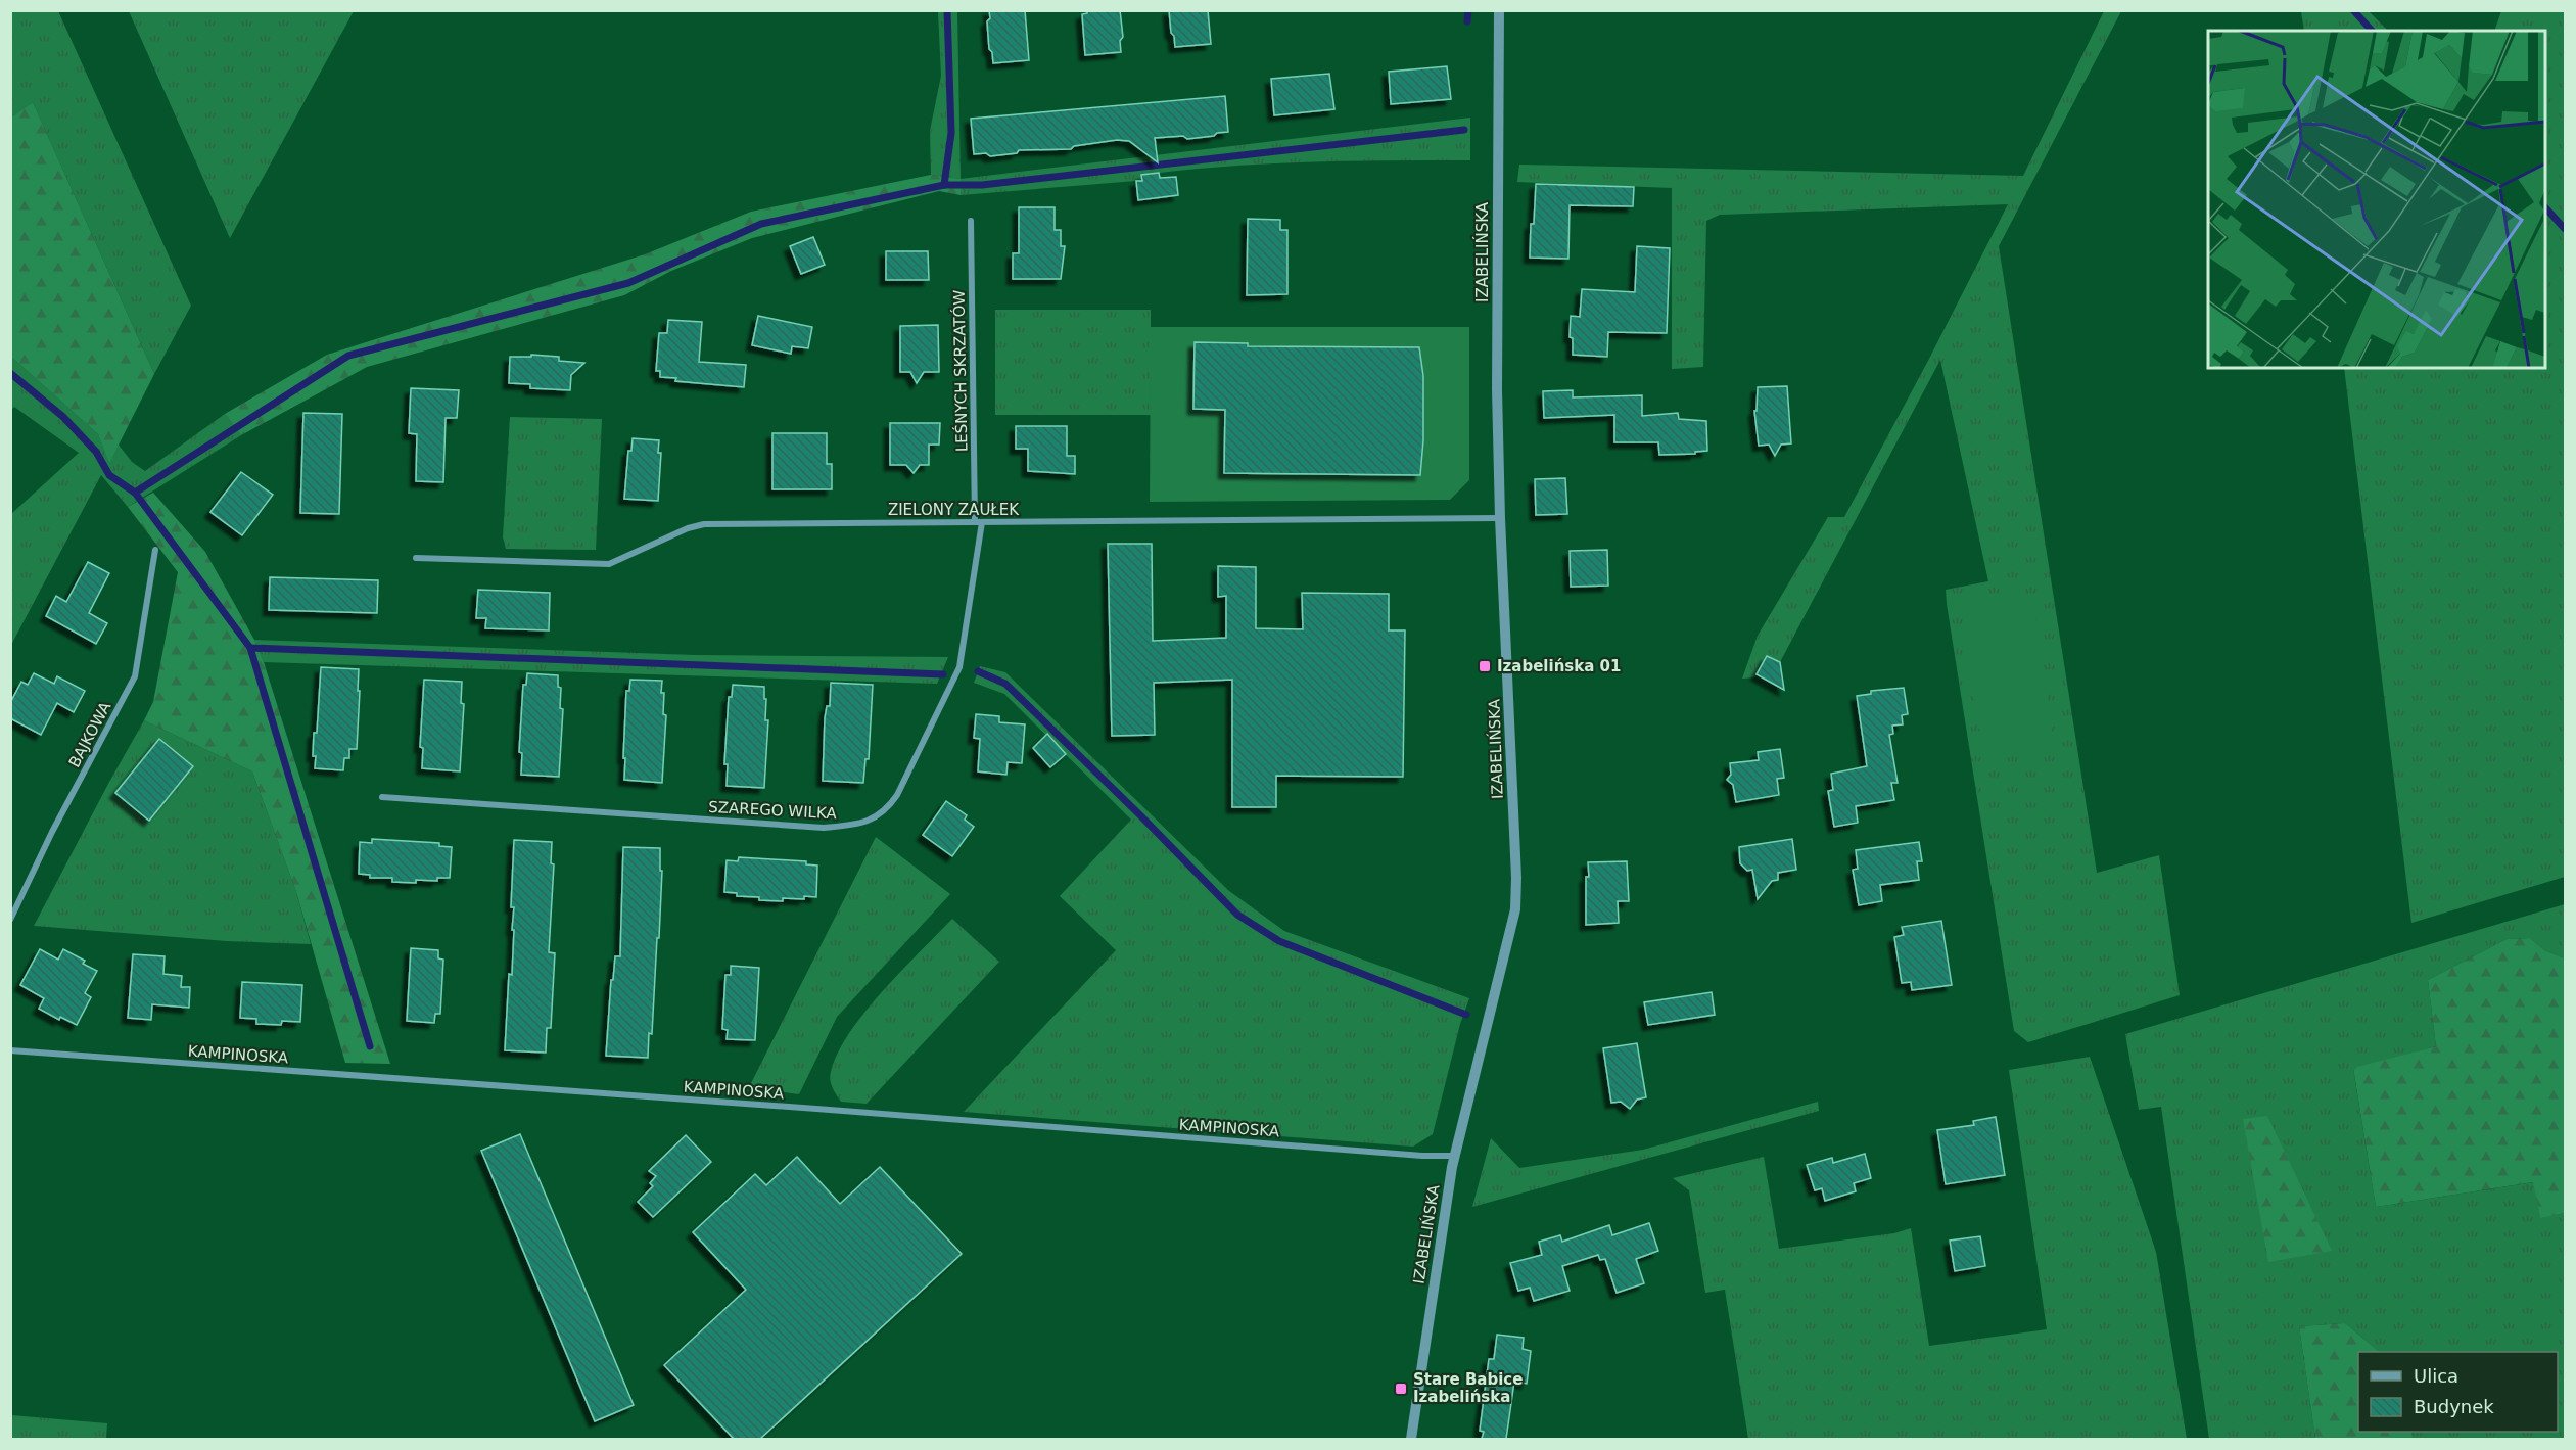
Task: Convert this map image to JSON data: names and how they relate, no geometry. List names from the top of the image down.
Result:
{
  "streets": {
    "street": [
      "IZABELIŃSKA",
      "LEŚNYCH SKRZATÓW",
      "ZIELONY ZAUŁEK",
      "BAJKOWA",
      "SZAREGO WILKA",
      "KAMPINOSKA"
    ]
  },
  "crossings": [
    ["IZABELIŃSKA", "ZIELONY ZAUŁEK"],
    ["IZABELIŃSKA", "KAMPINOSKA"],
    ["LEŚNYCH SKRZATÓW", "ZIELONY ZAUŁEK"],
    ["LEŚNYCH SKRZATÓW", "SZAREGO WILKA"],
    ["ZIELONY ZAUŁEK", "SZAREGO WILKA"]
  ],
  "places": {
    "transit": ["Izabelińska 01", "Stare Babice Izabelińska"]
  },
  "legend": ["Ulica", "Budynek"]
}
